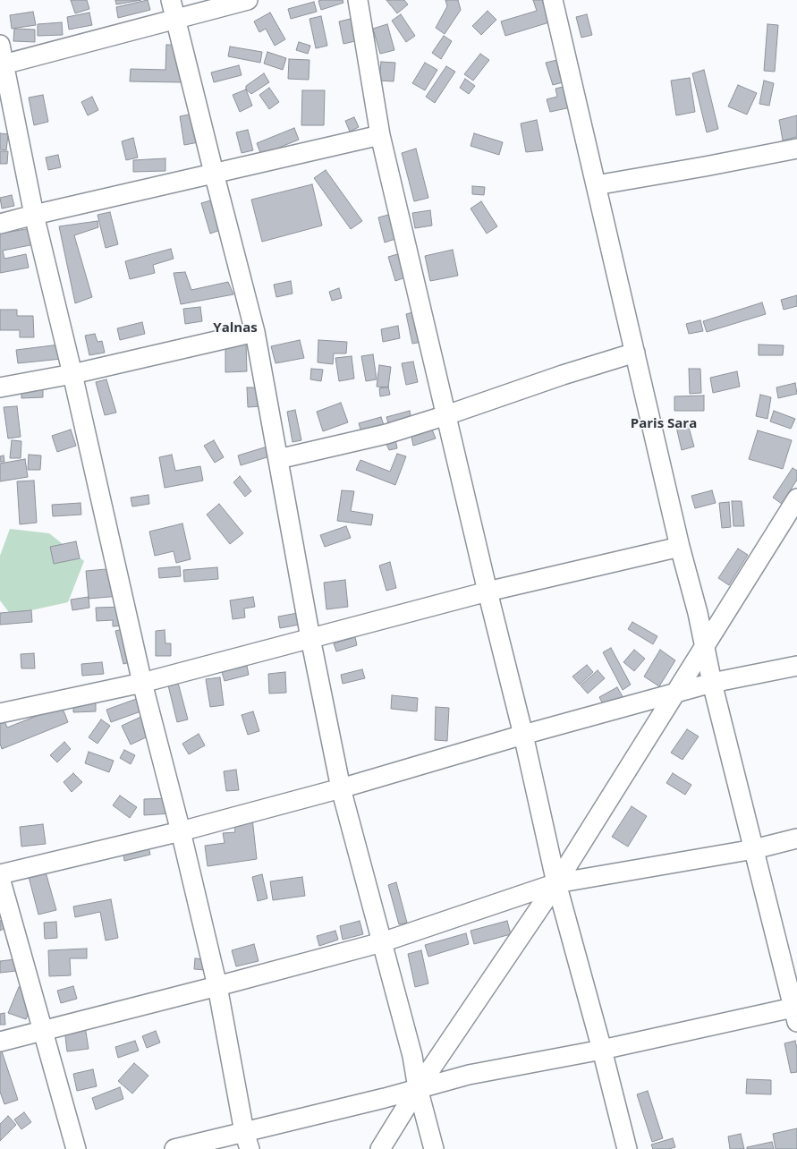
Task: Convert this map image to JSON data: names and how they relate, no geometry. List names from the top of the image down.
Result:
{
  "districts": ["Yalnas", "Paris Sara"]
}
